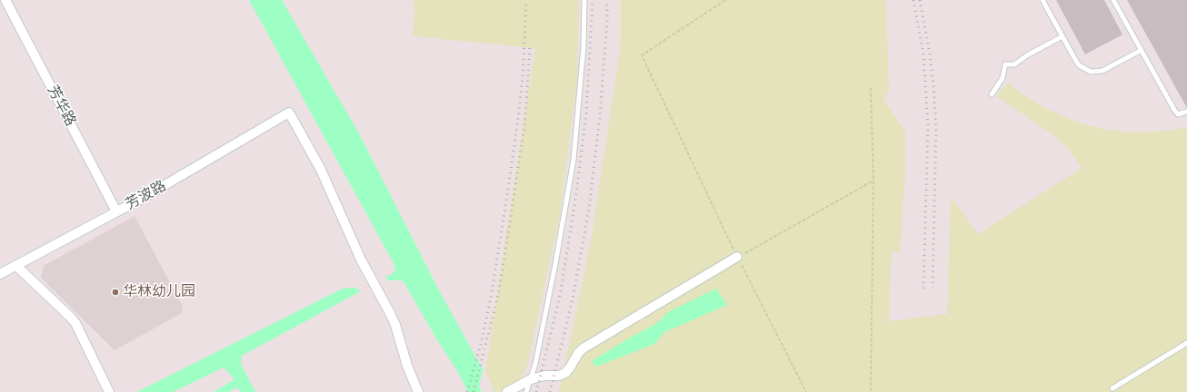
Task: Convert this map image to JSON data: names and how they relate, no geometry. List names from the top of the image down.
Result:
{
  "streets": {
    "street": ["芳华路", "芳波路"]
  },
  "crossings": [
    ["芳华路", "芳波路"]
  ],
  "places": ["华林幼儿园"]
}
